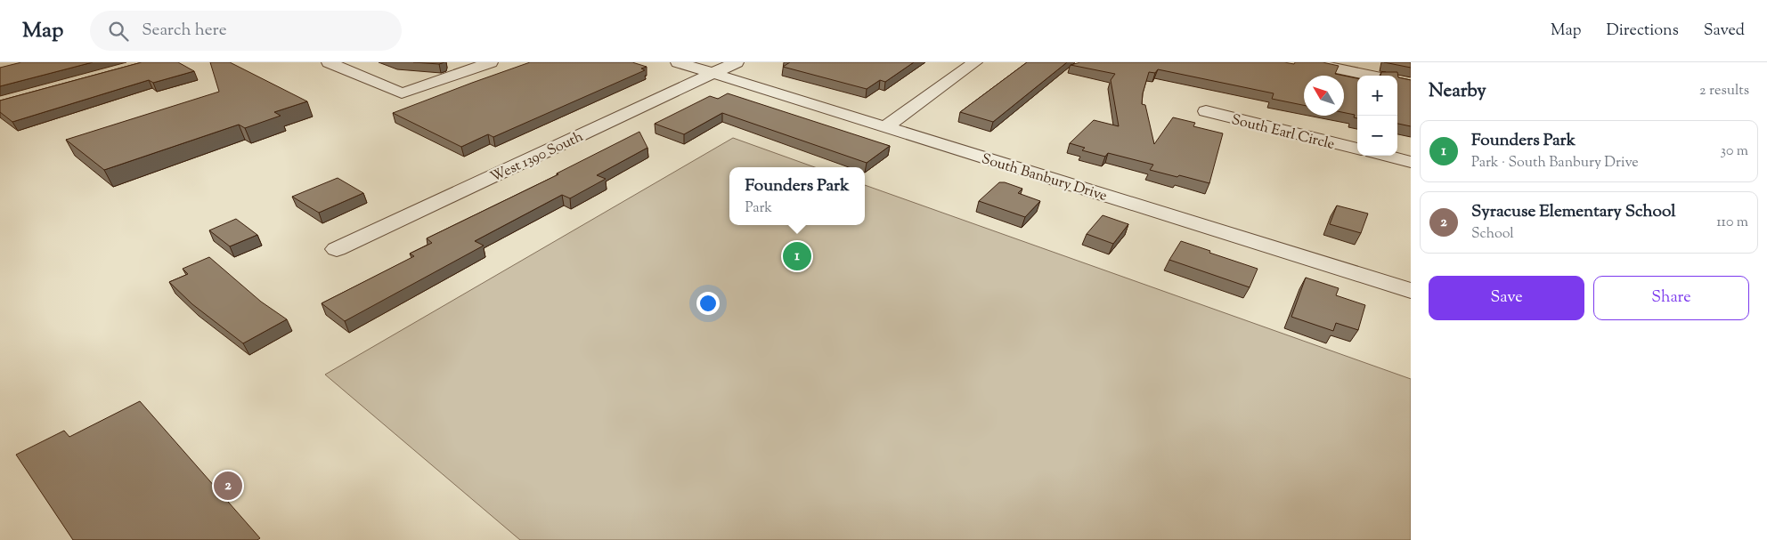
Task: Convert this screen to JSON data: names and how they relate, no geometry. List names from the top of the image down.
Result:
{
  "streets": {
    "street": ["South Earl Circle", "West 1390 South", "South Banbury Drive"]
  },
  "crossings": [
    ["West 1390 South", "South Banbury Drive"]
  ],
  "north": "top left",
  "page": {
    "header": "Map",
    "search": "Search here",
    "nav": ["Map", "Directions", "Saved"],
    "heading": ["Nearby", "2 results"],
    "map_buttons": ["+", "−"],
    "list": [
      {
        "mark": "1",
        "name": "Founders Park",
        "note": "Park · South Banbury Drive",
        "value": "30 m"
      },
      {
        "mark": "2",
        "name": "Syracuse Elementary School",
        "note": "School",
        "value": "110 m"
      }
    ],
    "popup": ["Founders Park", "Park"],
    "pins": ["1", "2"],
    "buttons": ["Save", "Share"]
  }
}
